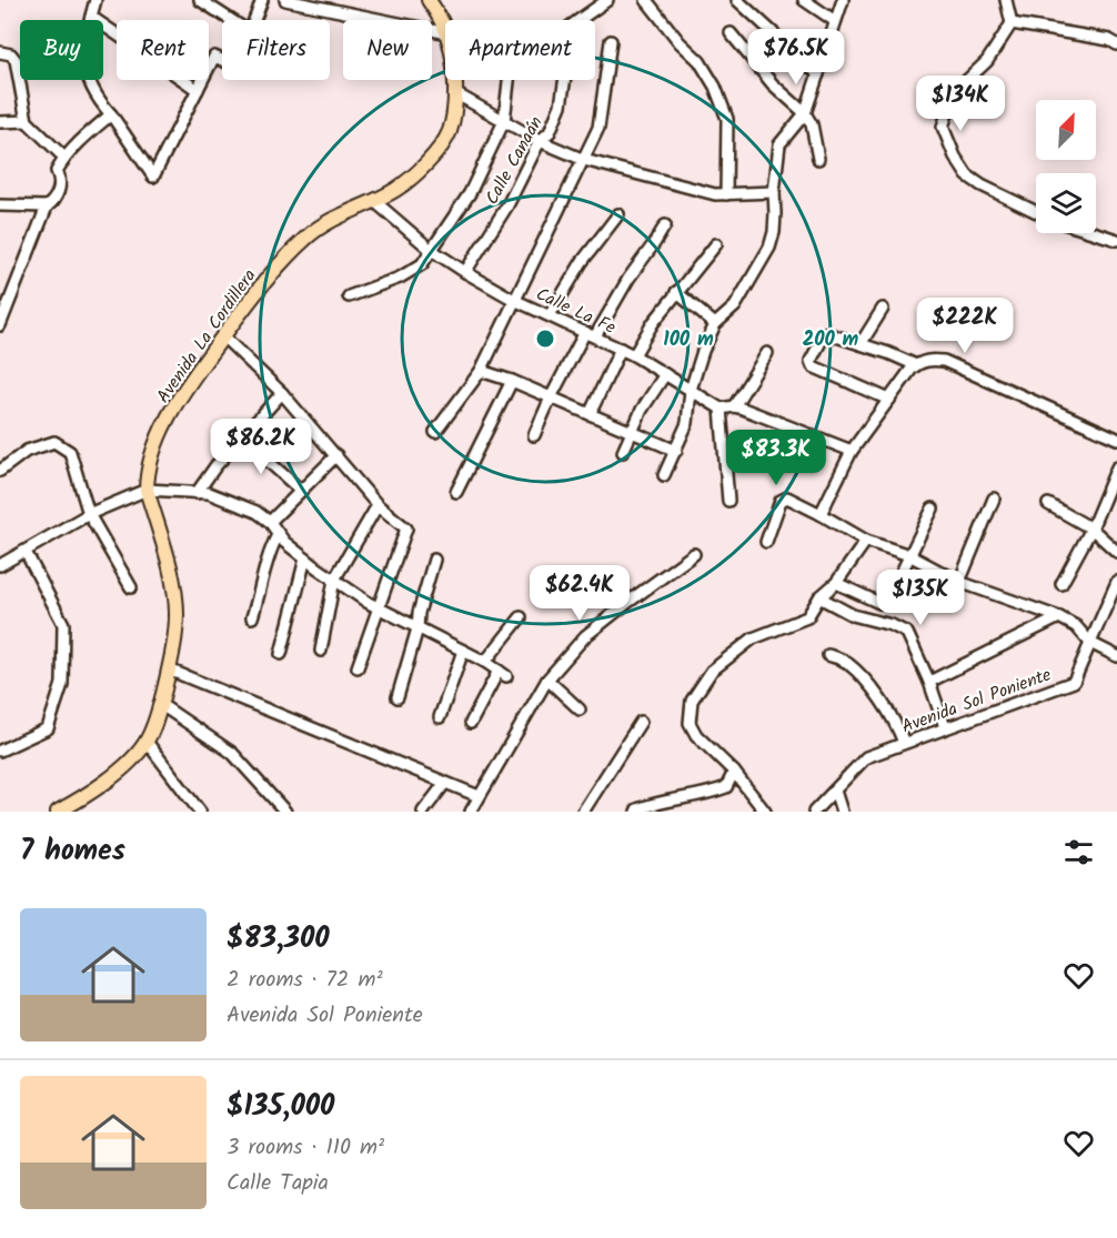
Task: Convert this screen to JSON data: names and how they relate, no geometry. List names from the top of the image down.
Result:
{
  "streets": {
    "main road": ["Avenida La Cordillera"],
    "street": ["Calle Canaán", "Calle La Fe", "Avenida Sol Poniente"]
  },
  "crossings": [
    ["Calle Canaán", "Calle La Fe"],
    ["Calle La Fe", "Avenida La Cordillera"]
  ],
  "north": "top right",
  "page": {
    "chip": [
      "Buy",
      "Rent",
      "Filters",
      "New",
      "Apartment"
    ],
    "price": [
      "$76.5K",
      "$134K",
      "$222K",
      "$86.2K",
      "$83.3K",
      "$62.4K",
      "$135K"
    ],
    "heading": "7 homes",
    "list": [
      {
        "name": "$83,300",
        "note": "2 rooms · 72 m² · Avenida Sol Poniente"
      },
      {
        "name": "$135,000",
        "note": "3 rooms · 110 m² · Calle Tapia"
      }
    ]
  },
  "rings": ["100 m", "200 m"]
}
